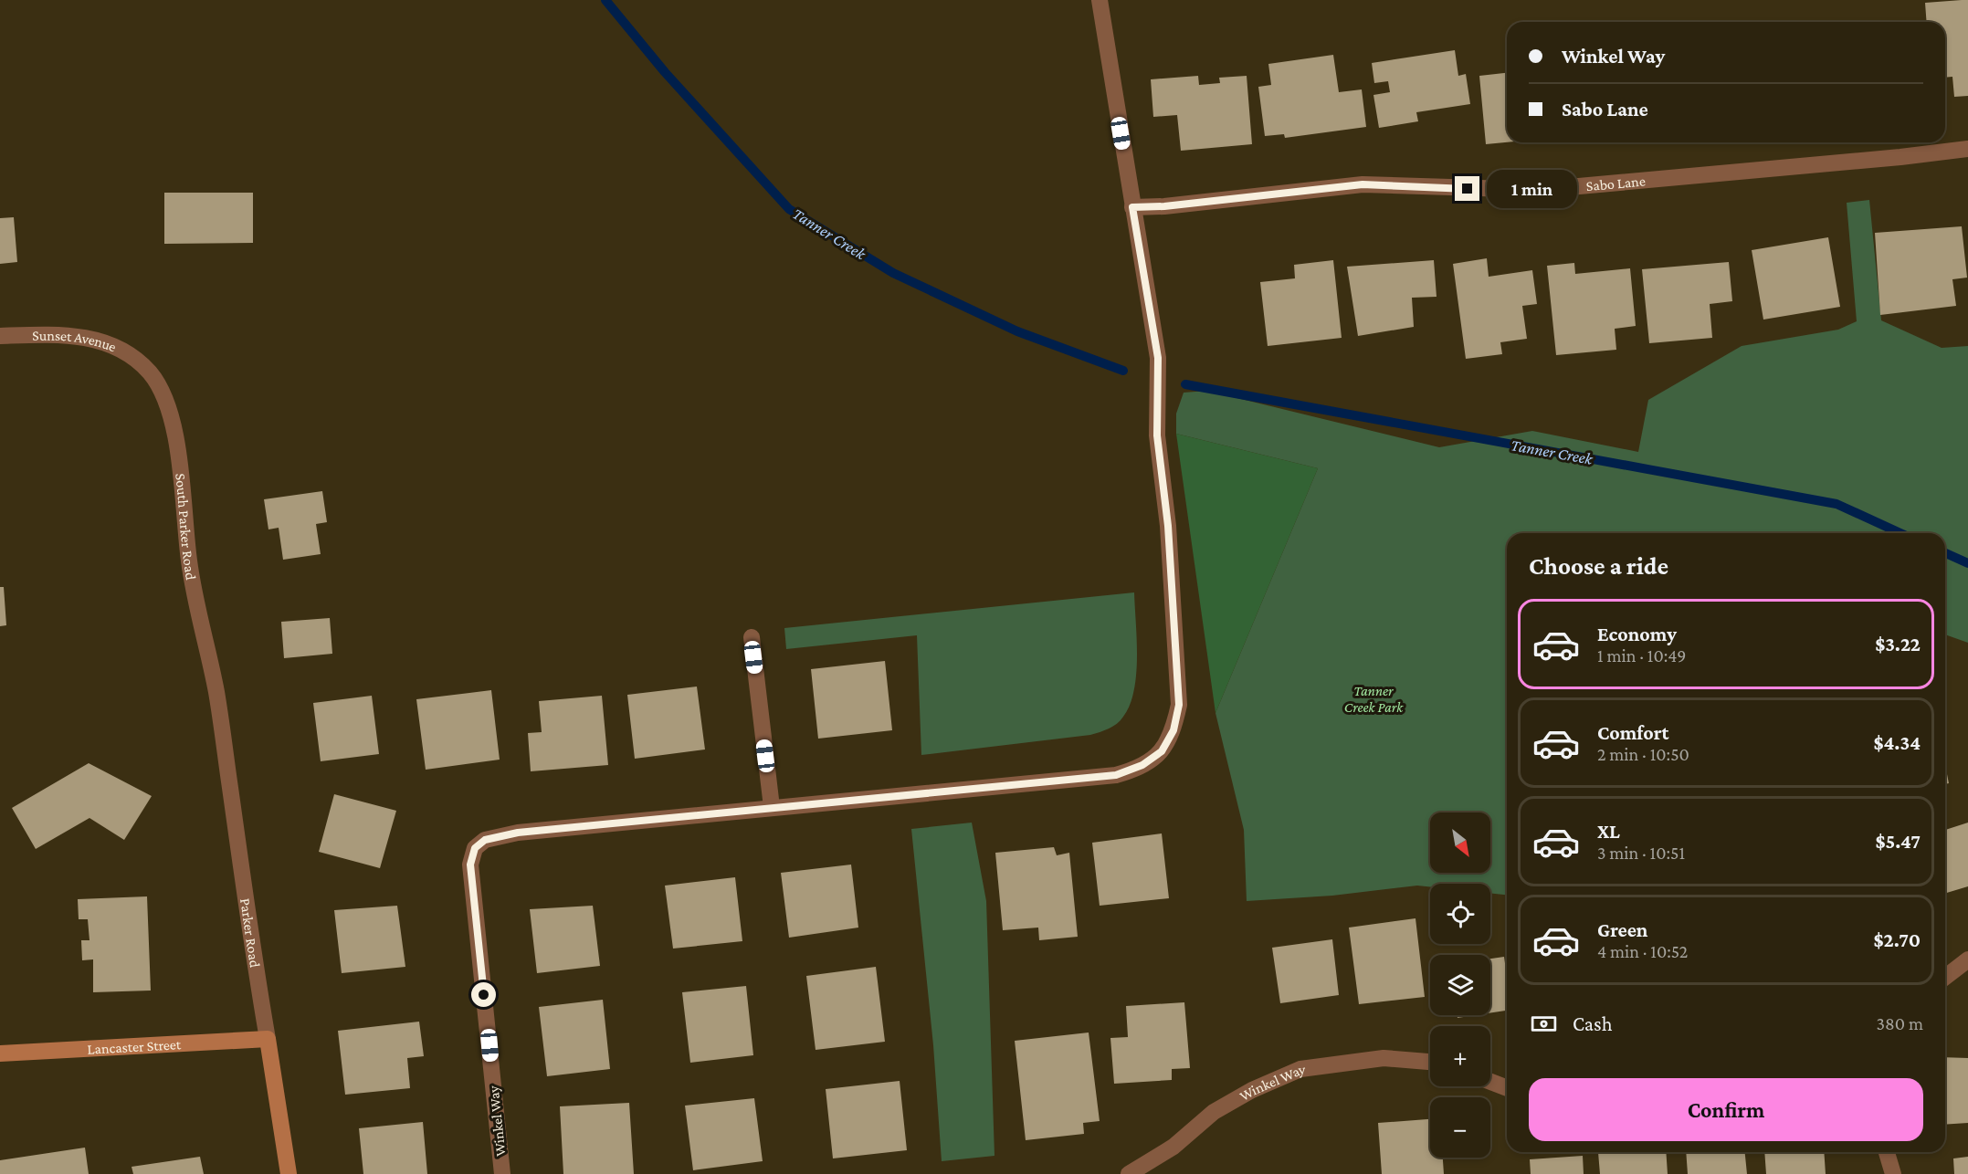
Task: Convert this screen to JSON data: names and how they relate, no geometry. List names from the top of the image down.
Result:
{
  "streets": {
    "street": [
      "Sabo Lane",
      "Sunset Avenue",
      "South Parker Road",
      "Parker Road",
      "Lancaster Street",
      "Winkel Way"
    ]
  },
  "crossings": [
    ["Sabo Lane", "Winkel Way"],
    ["Sunset Avenue", "South Parker Road"],
    ["South Parker Road", "Parker Road"],
    ["Parker Road", "Lancaster Street"]
  ],
  "water": ["Tanner Creek"],
  "parks": ["Tanner Creek Park"],
  "north": "bottom right",
  "page": {
    "banner": ["Winkel Way", "Sabo Lane"],
    "bubble": "1 min",
    "heading": "Choose a ride",
    "list": [
      {
        "name": "Economy",
        "note": "1 min · 10:49",
        "value": "$3.22"
      },
      {
        "name": "Comfort",
        "note": "2 min · 10:50",
        "value": "$4.34"
      },
      {
        "name": "XL",
        "note": "3 min · 10:51",
        "value": "$5.47"
      },
      {
        "name": "Green",
        "note": "4 min · 10:52",
        "value": "$2.70"
      }
    ],
    "map_buttons": ["+", "−"],
    "pay": ["Cash", "380 m"],
    "buttons": "Confirm"
  }
}
